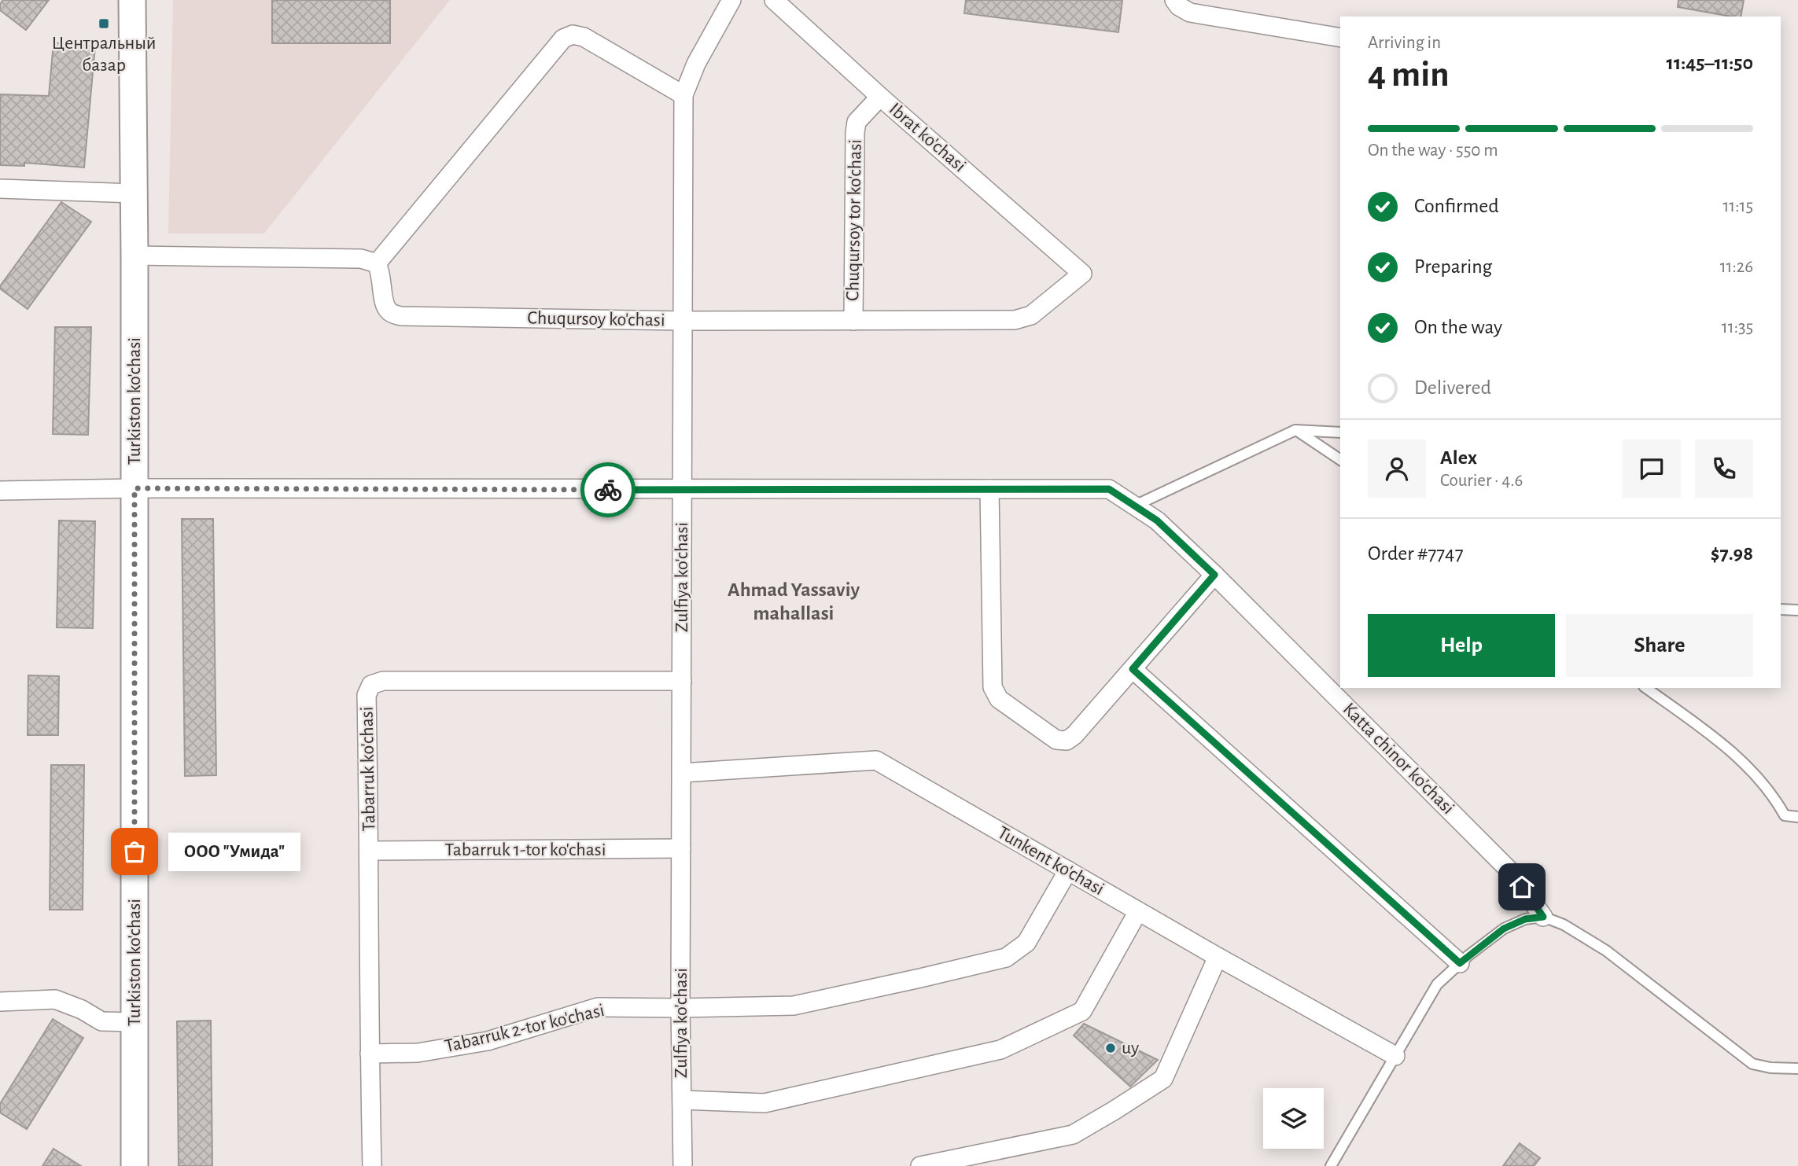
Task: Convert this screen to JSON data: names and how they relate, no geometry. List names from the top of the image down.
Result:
{
  "streets": {
    "main road": ["Turkiston ko'chasi"],
    "street": [
      "Ibrat ko'chasi",
      "Chuqursoy tor ko'chasi",
      "Chuqursoy ko'chasi",
      "Zulfiya ko'chasi",
      "Katta chinor ko'chasi",
      "Tabarruk ko'chasi",
      "Tabarruk 1-tor ko'chasi",
      "Tunkent ko'chasi",
      "Tabarruk 2-tor ko'chasi"
    ]
  },
  "crossings": [
    ["Ibrat ko'chasi", "Chuqursoy tor ko'chasi"],
    ["Ibrat ko'chasi", "Chuqursoy ko'chasi"],
    ["Chuqursoy tor ko'chasi", "Chuqursoy ko'chasi"],
    ["Chuqursoy ko'chasi", "Zulfiya ko'chasi"],
    ["Turkiston ko'chasi", "Katta chinor ko'chasi"],
    ["Zulfiya ko'chasi", "Katta chinor ko'chasi"],
    ["Zulfiya ko'chasi", "Tabarruk ko'chasi"],
    ["Zulfiya ko'chasi", "Tabarruk 1-tor ko'chasi"],
    ["Zulfiya ko'chasi", "Tunkent ko'chasi"],
    ["Zulfiya ko'chasi", "Tabarruk 2-tor ko'chasi"],
    ["Tabarruk ko'chasi", "Tabarruk 1-tor ko'chasi"],
    ["Tabarruk ko'chasi", "Tabarruk 2-tor ko'chasi"],
    ["Tunkent ko'chasi", "Tabarruk 2-tor ko'chasi"]
  ],
  "districts": ["Ahmad Yassaviy mahallasi"],
  "places": {
    "transit": ["Центральный базар"],
    "other": ["ООО \"Умида\"", "uy"]
  },
  "page": {
    "heading": ["4 min", "Arriving in", "11:45–11:50"],
    "panel": [
      "Alex",
      "Courier · 4.6",
      "Order #7747",
      "$7.98"
    ],
    "bar": "On the way · 550 m",
    "list": [
      ["Confirmed", "11:15"],
      ["Preparing", "11:26"],
      ["On the way", "11:35"],
      "Delivered"
    ],
    "buttons": ["Help", "Share"],
    "bubble": "ООО \"Умида\""
  }
}
